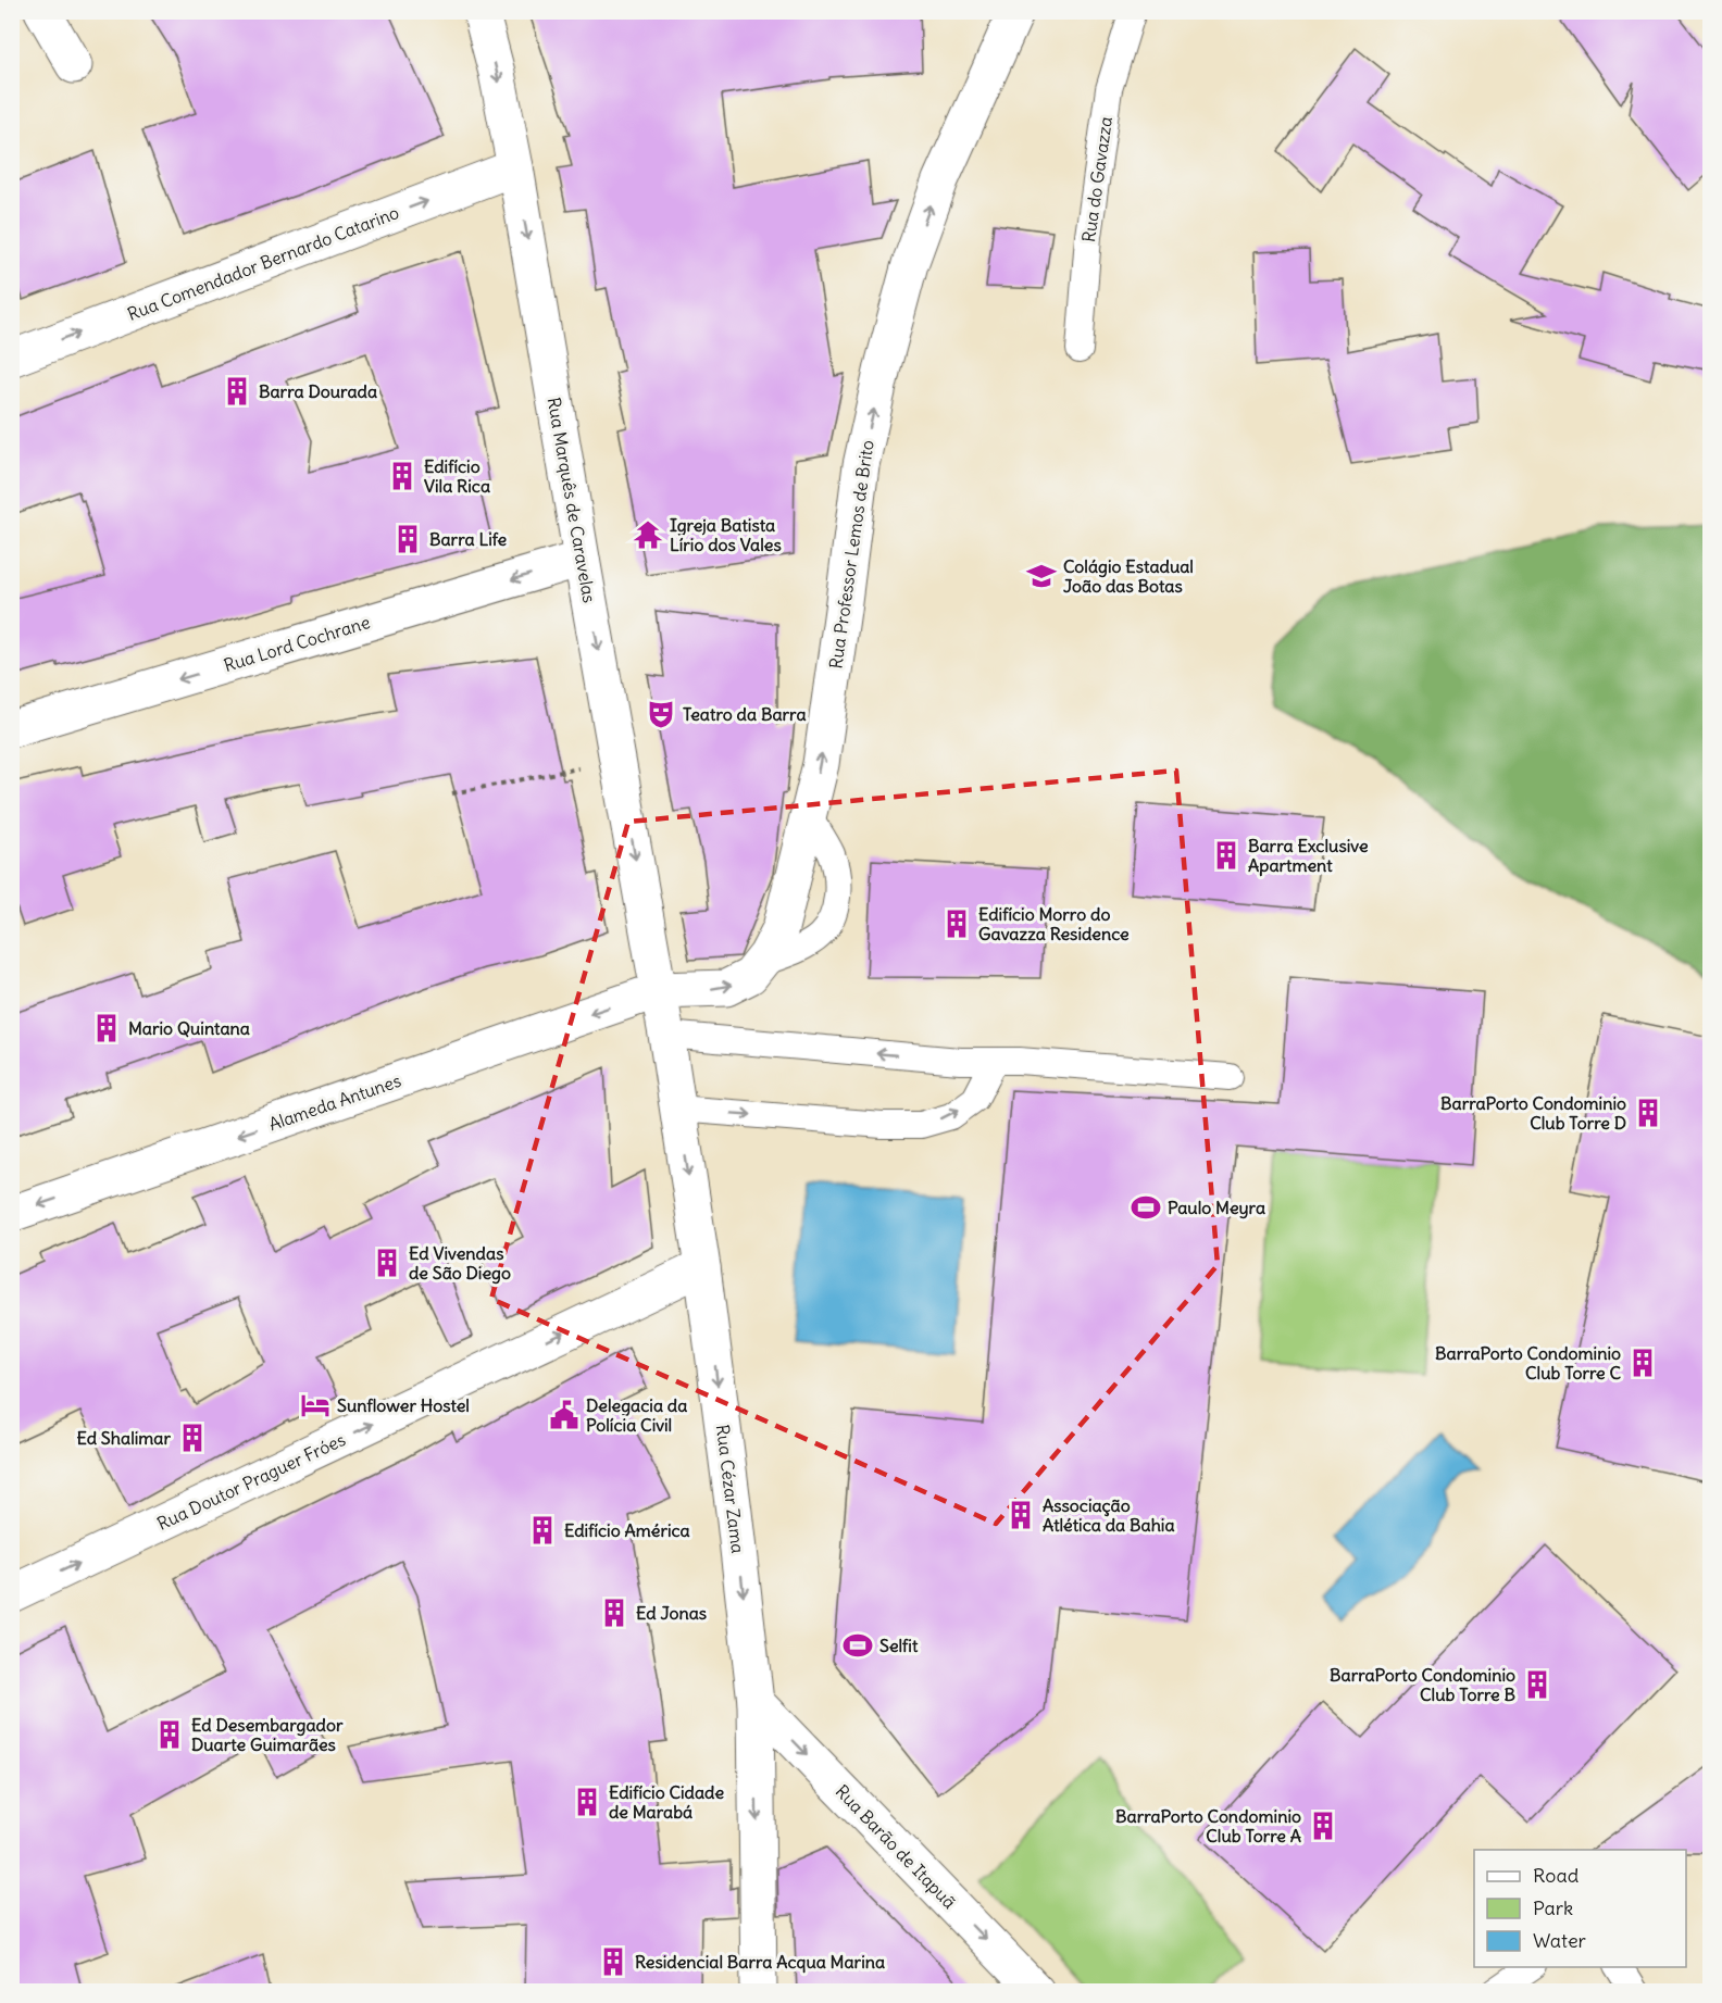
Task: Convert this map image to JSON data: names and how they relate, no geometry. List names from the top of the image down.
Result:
{
  "streets": {
    "street": [
      "Rua Comendador Bernardo Catarino",
      "Rua Marquês de Caravelas",
      "Rua Professor Lemos de Brito",
      "Rua Lord Cochrane",
      "Alameda Antunes",
      "Rua Doutor Praguer Fróes",
      "Rua Cézar Zama",
      "Rua Barão de Itapuã"
    ],
    "lane": ["Rua do Gavazza"]
  },
  "crossings": [
    ["Rua Comendador Bernardo Catarino", "Rua Marquês de Caravelas"],
    ["Rua Marquês de Caravelas", "Rua Professor Lemos de Brito"],
    ["Rua Marquês de Caravelas", "Rua Lord Cochrane"],
    ["Rua Marquês de Caravelas", "Alameda Antunes"],
    ["Rua Marquês de Caravelas", "Rua Cézar Zama"],
    ["Rua Professor Lemos de Brito", "Alameda Antunes"],
    ["Rua Professor Lemos de Brito", "Rua Cézar Zama"],
    ["Alameda Antunes", "Rua Cézar Zama"],
    ["Rua Doutor Praguer Fróes", "Rua Cézar Zama"],
    ["Rua Cézar Zama", "Rua Barão de Itapuã"]
  ],
  "one_way": [
    "Rua Comendador Bernardo Catarino",
    "Rua Marquês de Caravelas",
    "Rua Professor Lemos de Brito",
    "Rua Lord Cochrane",
    "Alameda Antunes",
    "Rua Doutor Praguer Fróes",
    "Rua Cézar Zama",
    "Rua Barão de Itapuã"
  ],
  "places": {
    "building": [
      "Barra Dourada",
      "Edifício Vila Rica",
      "Barra Life",
      "Barra Exclusive Apartment",
      "Edifício Morro do Gavazza Residence",
      "Mario Quintana",
      "BarraPorto Condominio Club Torre D",
      "Ed Vivendas de São Diego",
      "BarraPorto Condominio Club Torre C",
      "Ed Shalimar",
      "Associação Atlética da Bahia",
      "Edifício América",
      "Ed Jonas",
      "BarraPorto Condominio Club Torre B",
      "Ed Desembargador Duarte Guimarães",
      "Edifício Cidade de Marabá",
      "BarraPorto Condominio Club Torre A",
      "Residencial Barra Acqua Marina"
    ],
    "temple": ["Igreja Batista Lírio dos Vales"],
    "school or university": ["Colágio Estadual João das Botas"],
    "theatre": ["Teatro da Barra"],
    "sports": ["Paulo Meyra", "Selfit"],
    "hotel": ["Sunflower Hostel"],
    "public building": ["Delegacia da Polícia Civil"]
  },
  "legend": ["Road", "Park", "Water"]
}
